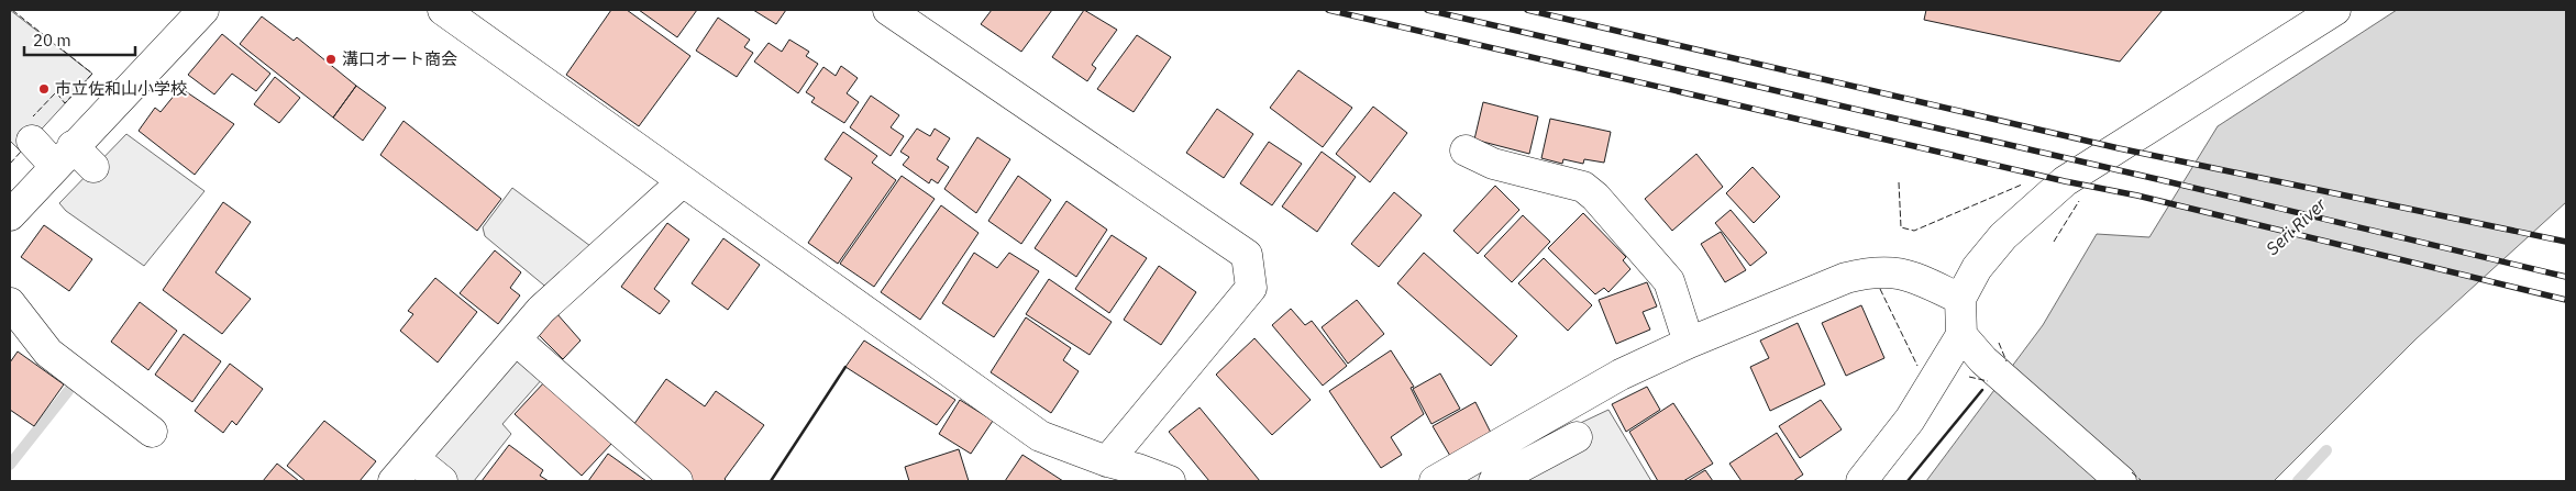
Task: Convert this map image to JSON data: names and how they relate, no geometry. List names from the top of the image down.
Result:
{
  "water": ["Seri River"],
  "places": ["溝口オート商会", "市立佐和山小学校"],
  "scale_bar": "20 m"
}
